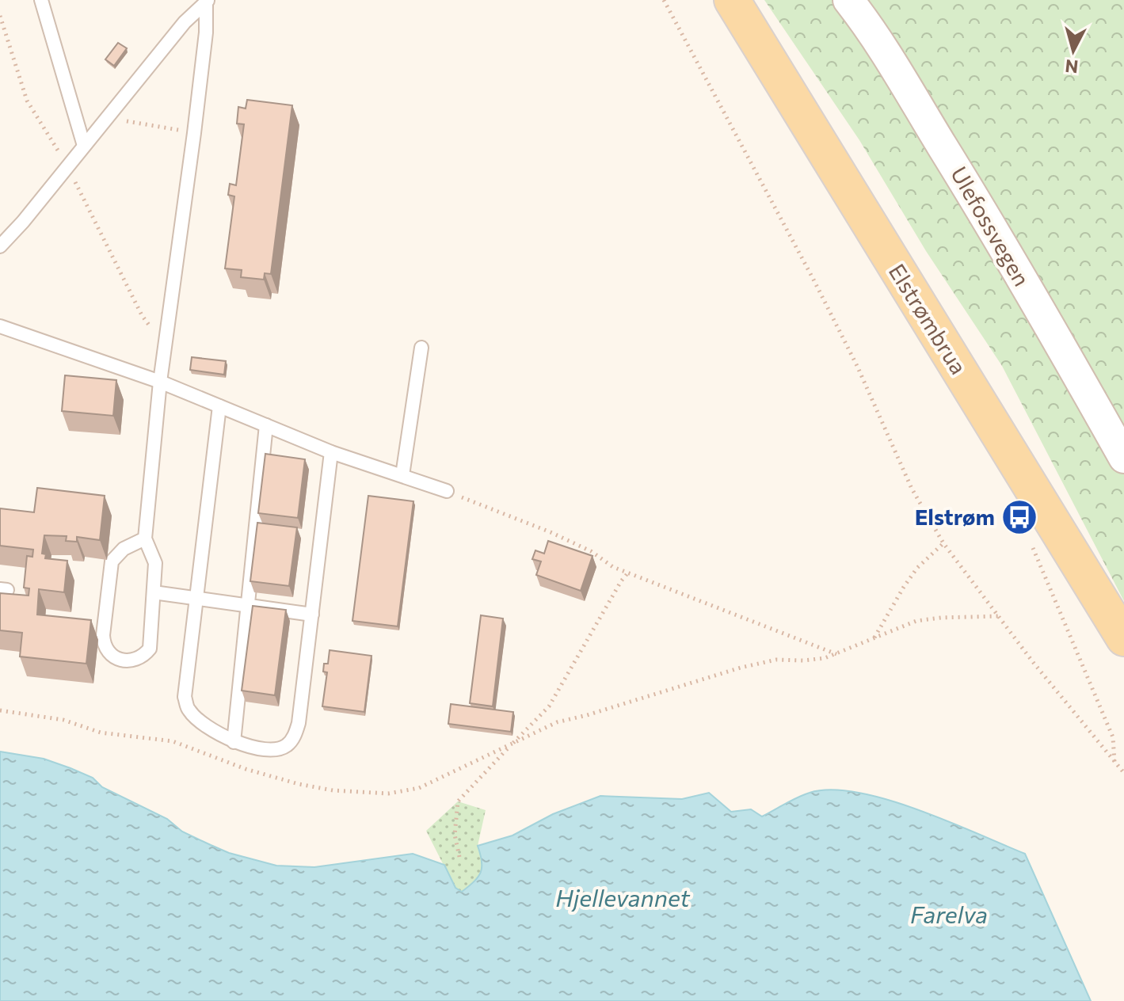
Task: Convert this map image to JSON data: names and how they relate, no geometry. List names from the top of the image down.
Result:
{
  "streets": {
    "main road": ["Elstrømbrua"],
    "street": ["Ulefossvegen"]
  },
  "water": ["Hjellevannet", "Farelva"],
  "places": {
    "bus stop": ["Elstrøm"]
  },
  "north": "bottom"
}
